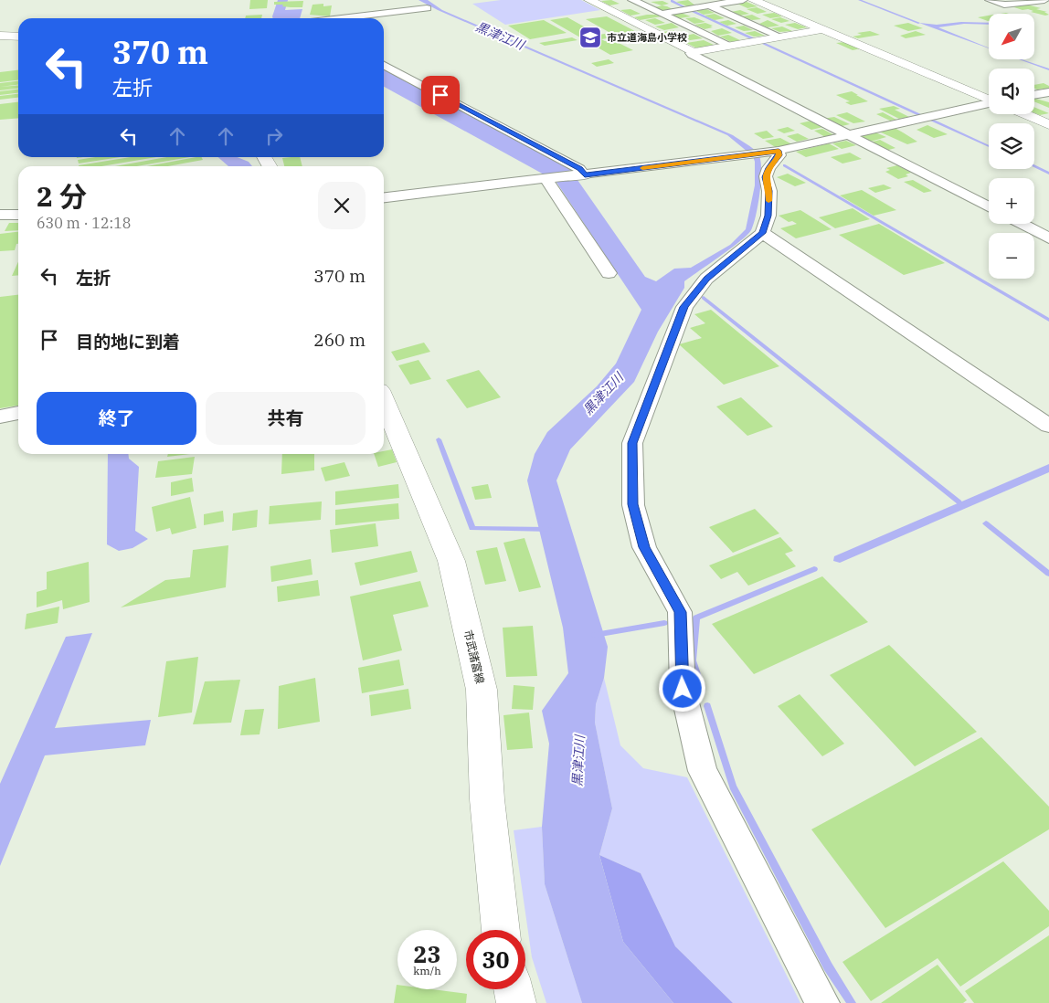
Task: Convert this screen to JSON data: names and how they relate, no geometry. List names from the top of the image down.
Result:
{
  "streets": {
    "street": ["市武諸富線"]
  },
  "water": ["黒津江川"],
  "places": {
    "school or university": ["市立道海島小学校"]
  },
  "north": "bottom left",
  "page": {
    "map_buttons": ["+", "−"],
    "turn": ["370 m", "左折"],
    "heading": ["2 分", "630 m · 12:18"],
    "list": [
      {
        "name": "左折",
        "value": "370 m"
      },
      {
        "name": "目的地に到着",
        "value": "260 m"
      }
    ],
    "buttons": ["終了", "共有"],
    "speed": "23 km/h",
    "limit": "30"
  }
}
